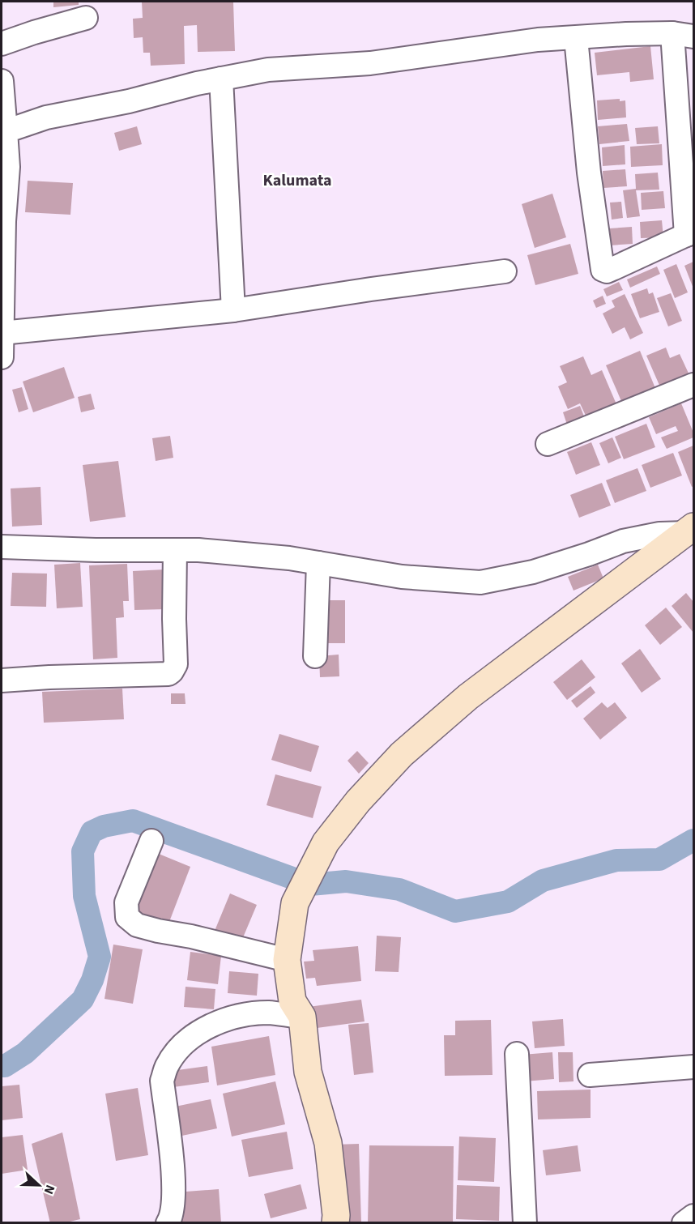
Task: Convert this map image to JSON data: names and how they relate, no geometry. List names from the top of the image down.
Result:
{
  "districts": ["Kalumata"],
  "north": "right"
}
